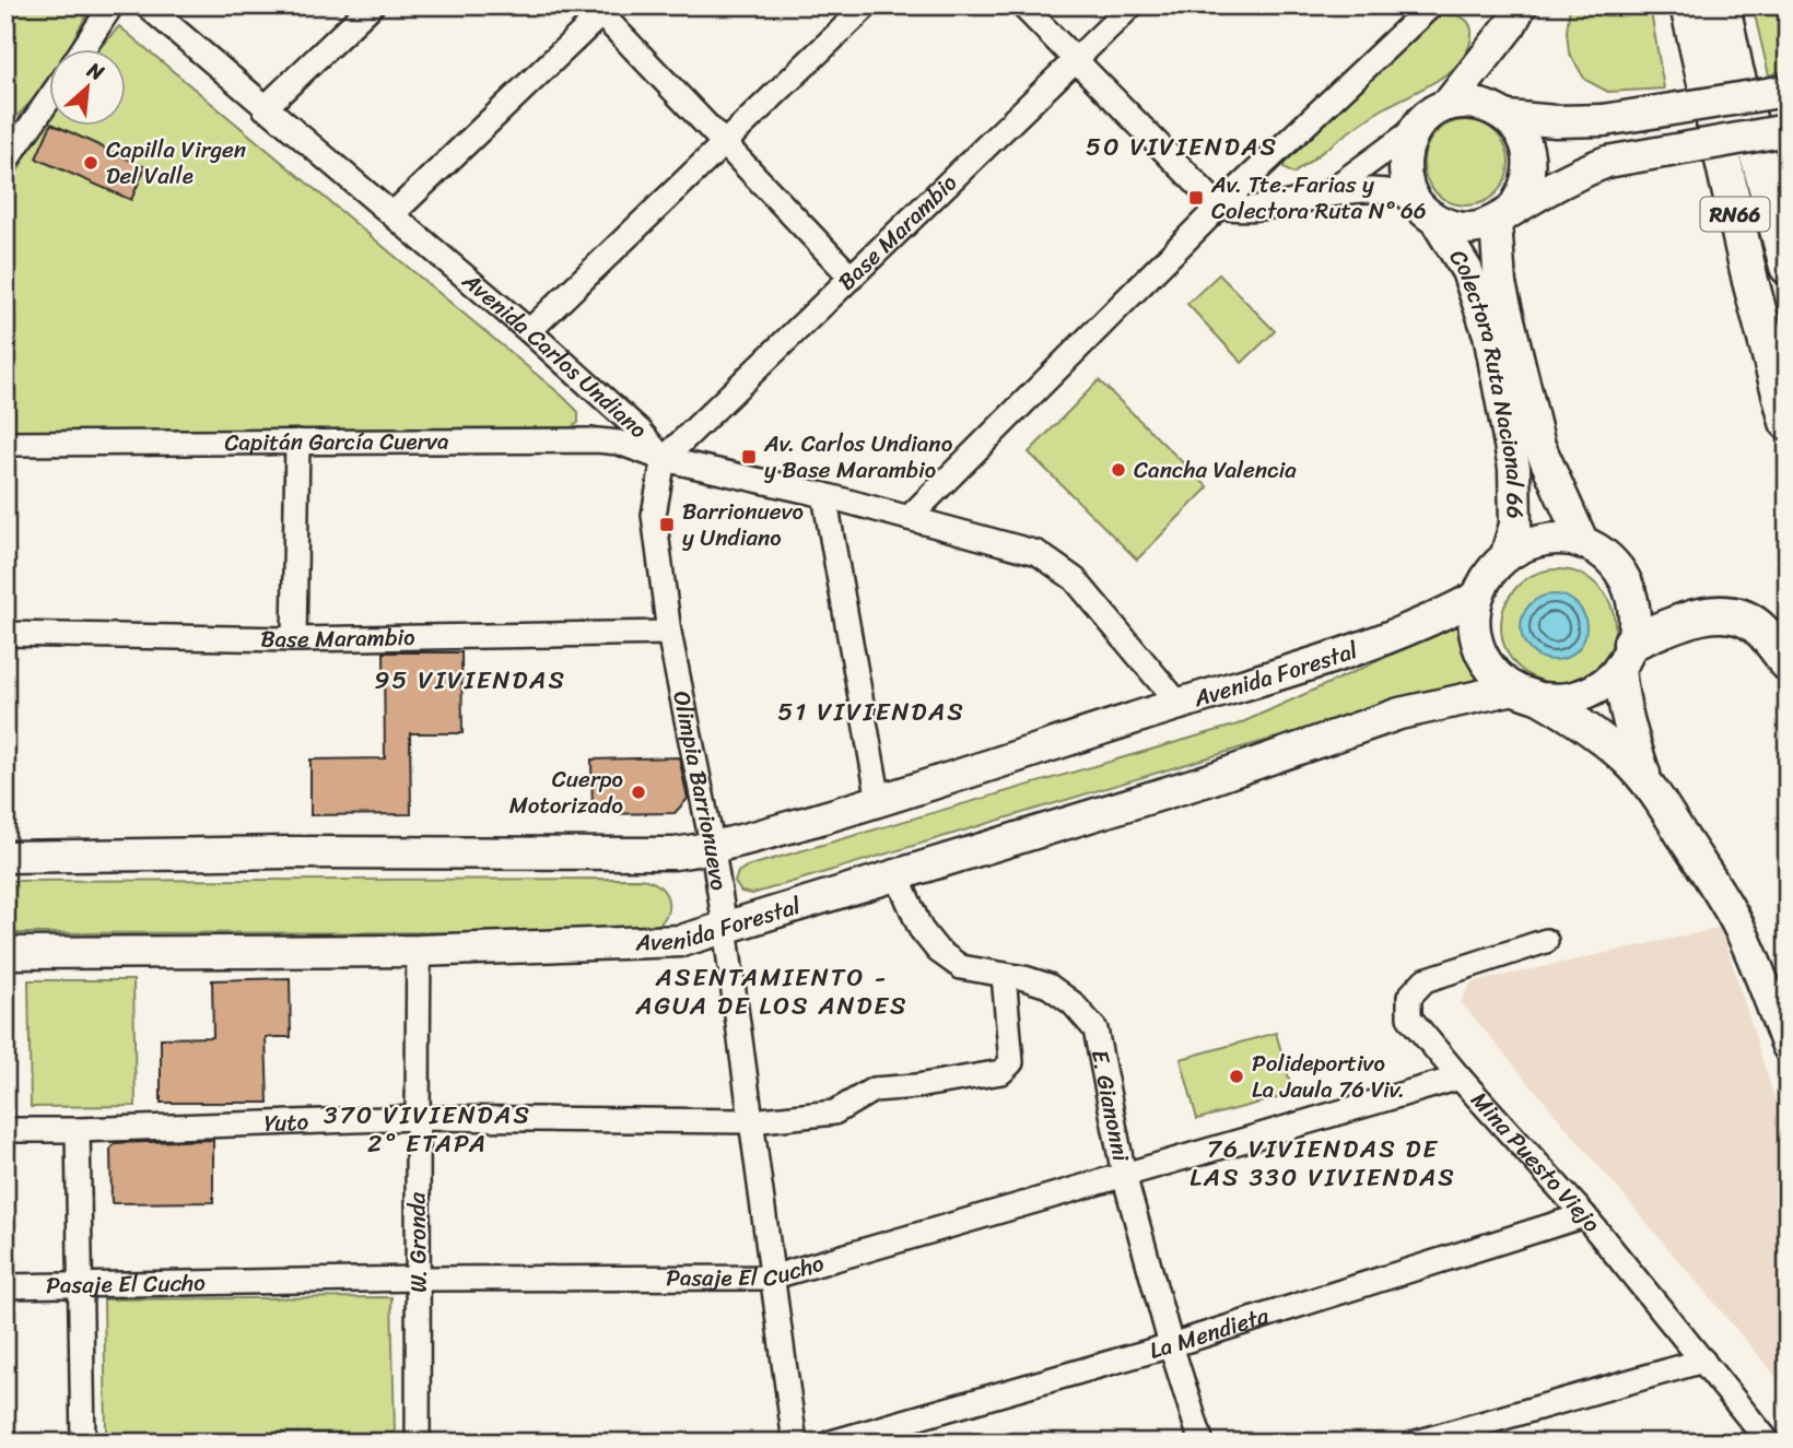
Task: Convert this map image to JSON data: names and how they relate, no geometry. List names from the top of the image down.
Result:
{
  "streets": {
    "highway": ["RN66"],
    "main road": ["Colectora Ruta Nacional 66", "Avenida Forestal"],
    "street": [
      "Base Marambio",
      "Avenida Carlos Undiano",
      "Capitán García Cuerva",
      "Olimpia Barrionuevo",
      "E. Gianonni",
      "Yuto",
      "Mina Puesto Viejo",
      "W. Gronda",
      "Pasaje El Cucho",
      "La Mendieta"
    ]
  },
  "crossings": [
    ["Base Marambio", "Avenida Carlos Undiano"],
    ["Base Marambio", "Capitán García Cuerva"],
    ["Base Marambio", "Olimpia Barrionuevo"],
    ["Avenida Carlos Undiano", "Capitán García Cuerva"],
    ["Avenida Carlos Undiano", "Avenida Forestal"],
    ["Avenida Carlos Undiano", "Olimpia Barrionuevo"],
    ["Colectora Ruta Nacional 66", "Avenida Forestal"],
    ["Capitán García Cuerva", "Olimpia Barrionuevo"],
    ["Avenida Forestal", "Olimpia Barrionuevo"],
    ["Avenida Forestal", "E. Gianonni"],
    ["Avenida Forestal", "W. Gronda"],
    ["Olimpia Barrionuevo", "Yuto"],
    ["Olimpia Barrionuevo", "Pasaje El Cucho"],
    ["E. Gianonni", "Yuto"],
    ["E. Gianonni", "Pasaje El Cucho"],
    ["E. Gianonni", "La Mendieta"],
    ["Yuto", "W. Gronda"],
    ["Mina Puesto Viejo", "Pasaje El Cucho"],
    ["Mina Puesto Viejo", "La Mendieta"],
    ["W. Gronda", "Pasaje El Cucho"]
  ],
  "districts": [
    "50 VIVIENDAS",
    "95 VIVIENDAS",
    "51 VIVIENDAS",
    "ASENTAMIENTO - AGUA DE LOS ANDES",
    "370 VIVIENDAS 2° ETAPA",
    "76 VIVIENDAS DE LAS 330 VIVIENDAS"
  ],
  "places": {
    "other": [
      "Capilla Virgen Del Valle",
      "Cancha Valencia",
      "Cuerpo Motorizado",
      "Polideportivo La Jaula 76 Viv."
    ],
    "transit": ["Av. Tte. Farias y Colectora Ruta N° 66", "Av. Carlos Undiano y Base Marambio", "Barrionuevo y Undiano"]
  },
  "north": "top right"
}
